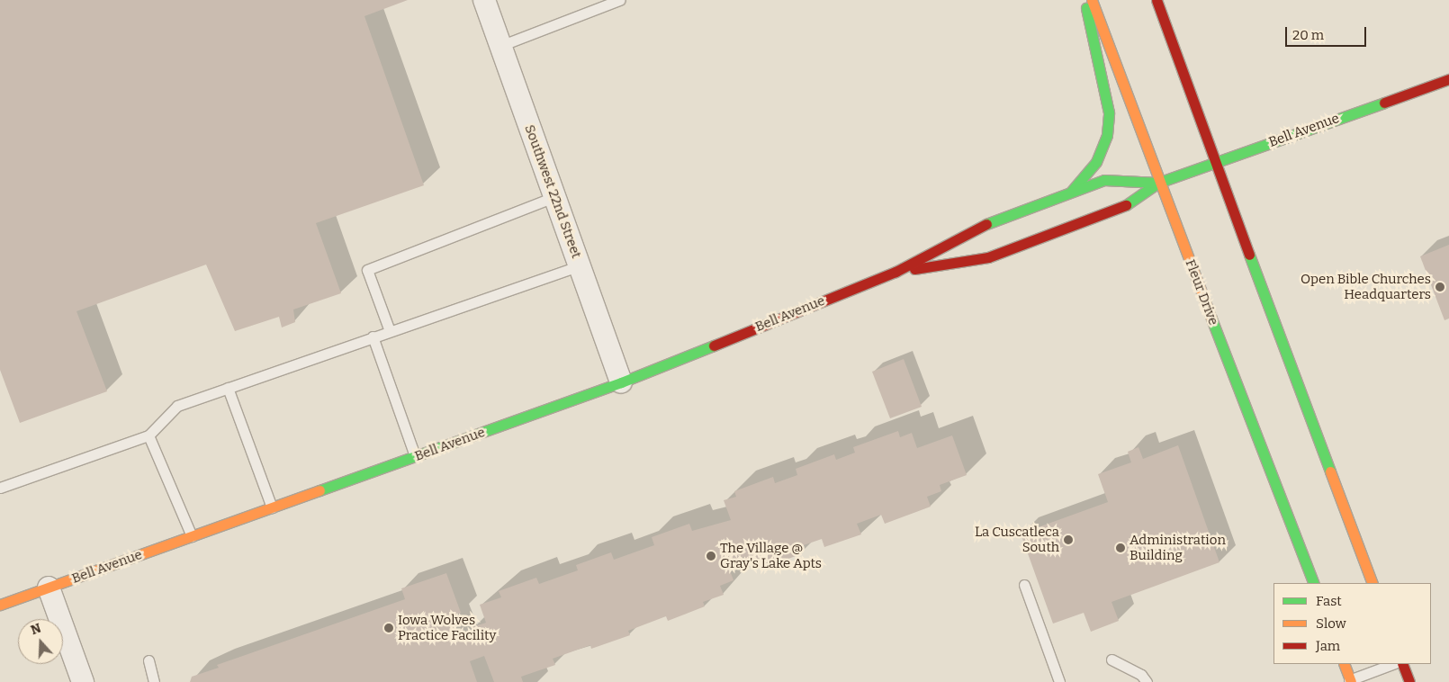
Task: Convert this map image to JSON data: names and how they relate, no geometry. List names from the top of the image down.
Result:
{
  "streets": {
    "main road": ["Bell Avenue", "Fleur Drive"],
    "street": ["Southwest 22nd Street"]
  },
  "crossings": [
    ["Bell Avenue", "Southwest 22nd Street"],
    ["Bell Avenue", "Fleur Drive"]
  ],
  "places": [
    "Open Bible Churches Headquarters",
    "La Cuscatleca South",
    "Administration Building",
    "The Village @ Gray's Lake Apts",
    "Iowa Wolves Practice Facility"
  ],
  "legend": ["Fast", "Slow", "Jam"],
  "scale_bar": "20 m",
  "north": "top"
}
